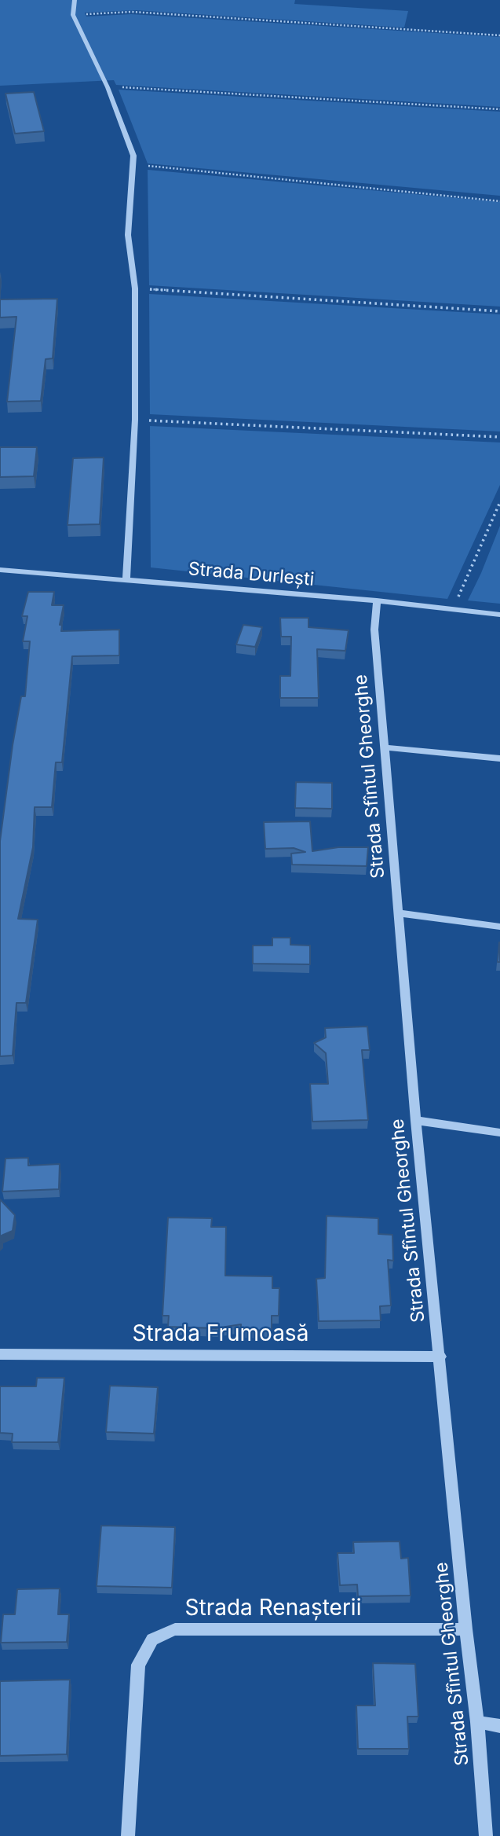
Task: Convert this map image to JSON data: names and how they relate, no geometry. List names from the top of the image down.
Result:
{
  "streets": {
    "street": [
      "Strada Durlești",
      "Strada Sfîntul Gheorghe",
      "Strada Frumoasă",
      "Strada Renașterii"
    ]
  },
  "crossings": [
    ["Strada Durlești", "Strada Sfîntul Gheorghe"],
    ["Strada Sfîntul Gheorghe", "Strada Frumoasă"],
    ["Strada Sfîntul Gheorghe", "Strada Renașterii"]
  ]
}
